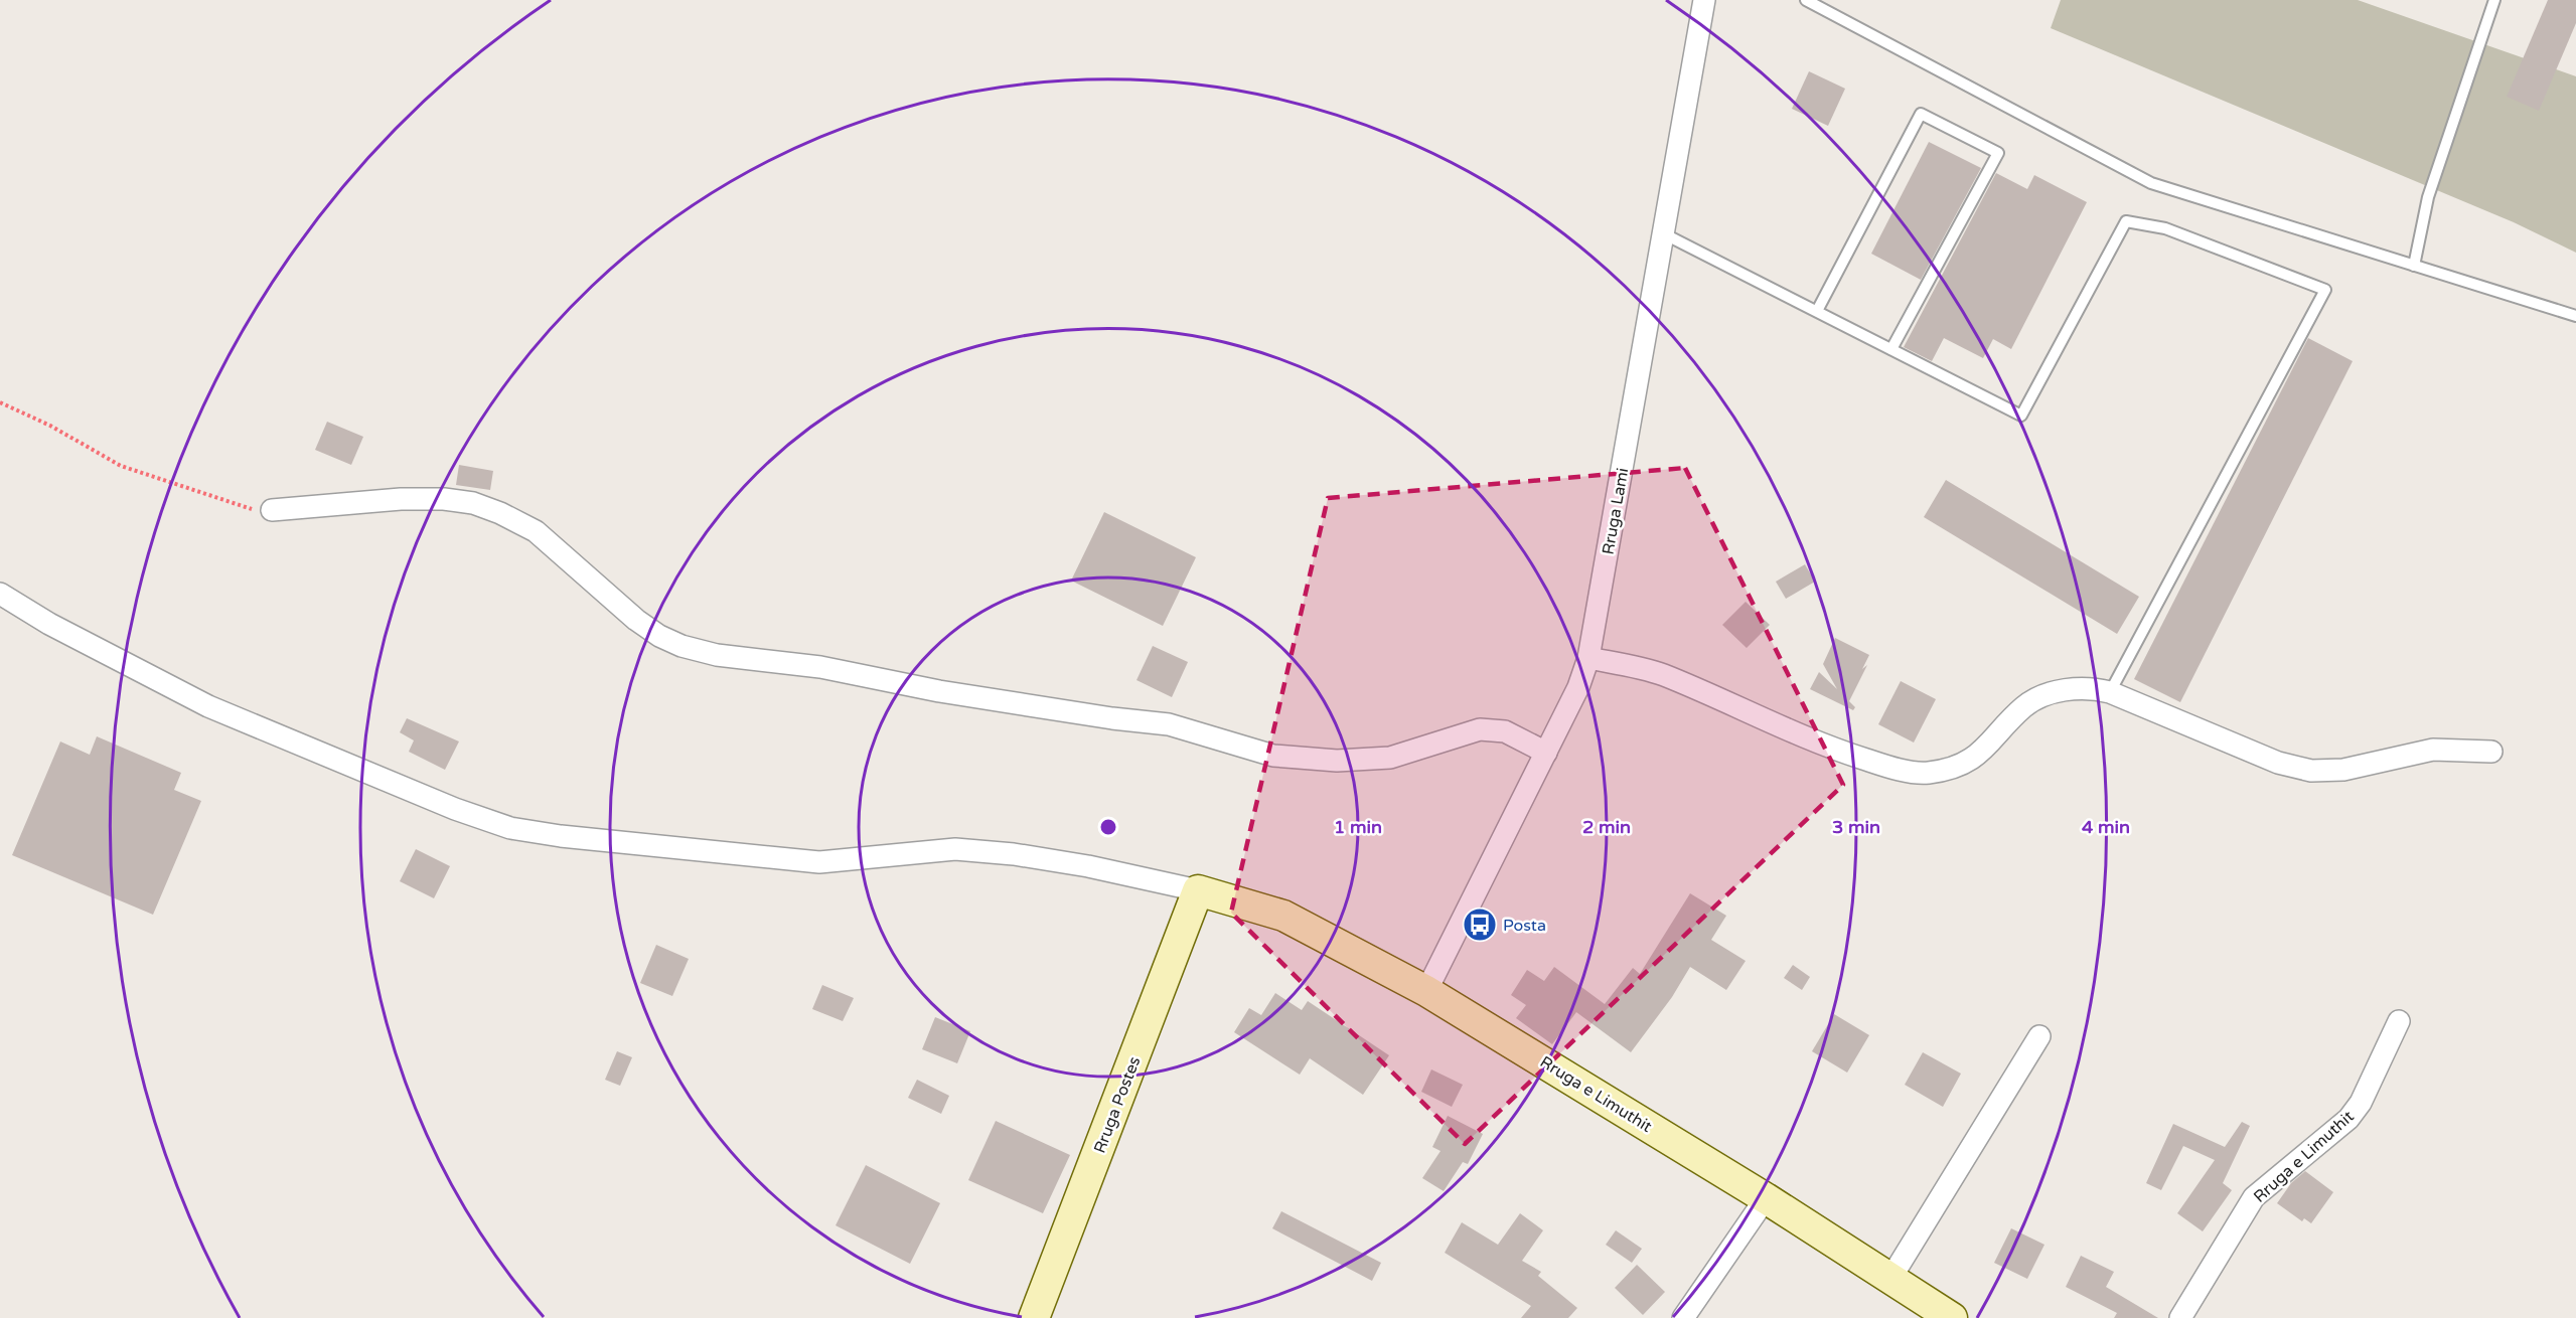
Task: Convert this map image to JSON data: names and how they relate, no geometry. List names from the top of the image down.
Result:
{
  "streets": {
    "street": ["Rruga Lami", "Rruga e Limuthit", "Rruga Postes"]
  },
  "crossings": [
    ["Rruga Lami", "Rruga e Limuthit"],
    ["Rruga e Limuthit", "Rruga Postes"]
  ],
  "places": {
    "bus stop": ["Posta"]
  },
  "rings": [
    "1 min",
    "2 min",
    "3 min",
    "4 min"
  ]
}
